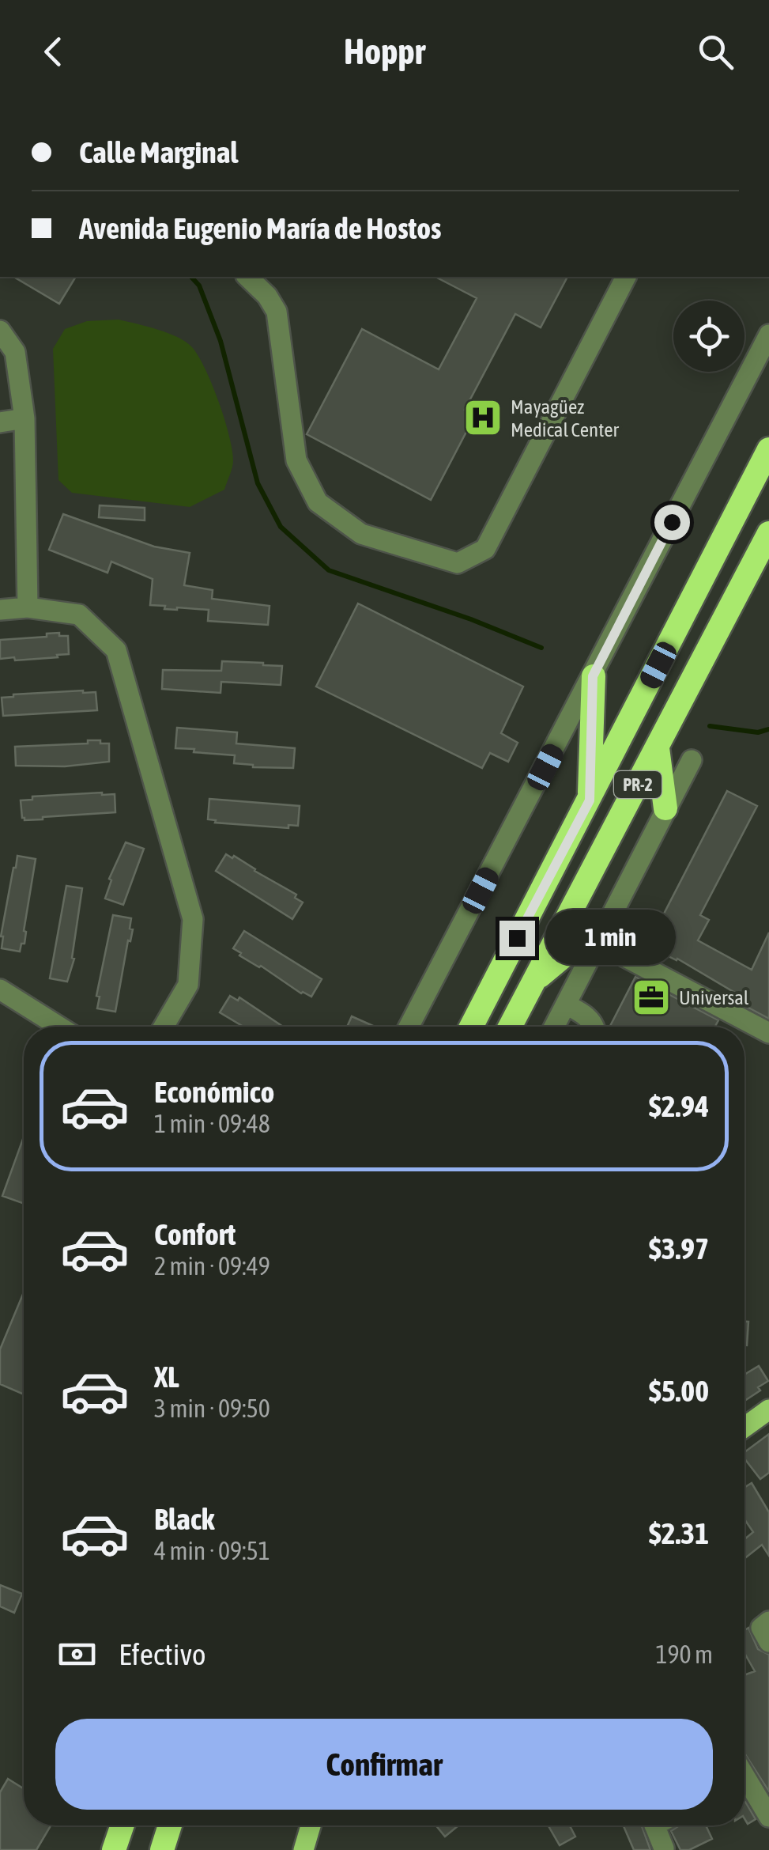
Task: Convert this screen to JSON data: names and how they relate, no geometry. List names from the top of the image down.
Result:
{
  "streets": {
    "highway": ["PR-2"]
  },
  "places": {
    "hospital": ["Mayagüez Medical Center"],
    "office": ["Universal"]
  },
  "page": {
    "header": "Hoppr",
    "banner": ["Calle Marginal", "Avenida Eugenio María de Hostos"],
    "bubble": "1 min",
    "list": [
      {
        "name": "Económico",
        "note": "1 min · 09:48",
        "value": "$2.94"
      },
      {
        "name": "Confort",
        "note": "2 min · 09:49",
        "value": "$3.97"
      },
      {
        "name": "XL",
        "note": "3 min · 09:50",
        "value": "$5.00"
      },
      {
        "name": "Black",
        "note": "4 min · 09:51",
        "value": "$2.31"
      }
    ],
    "pay": ["Efectivo", "190 m"],
    "buttons": "Confirmar"
  }
}
